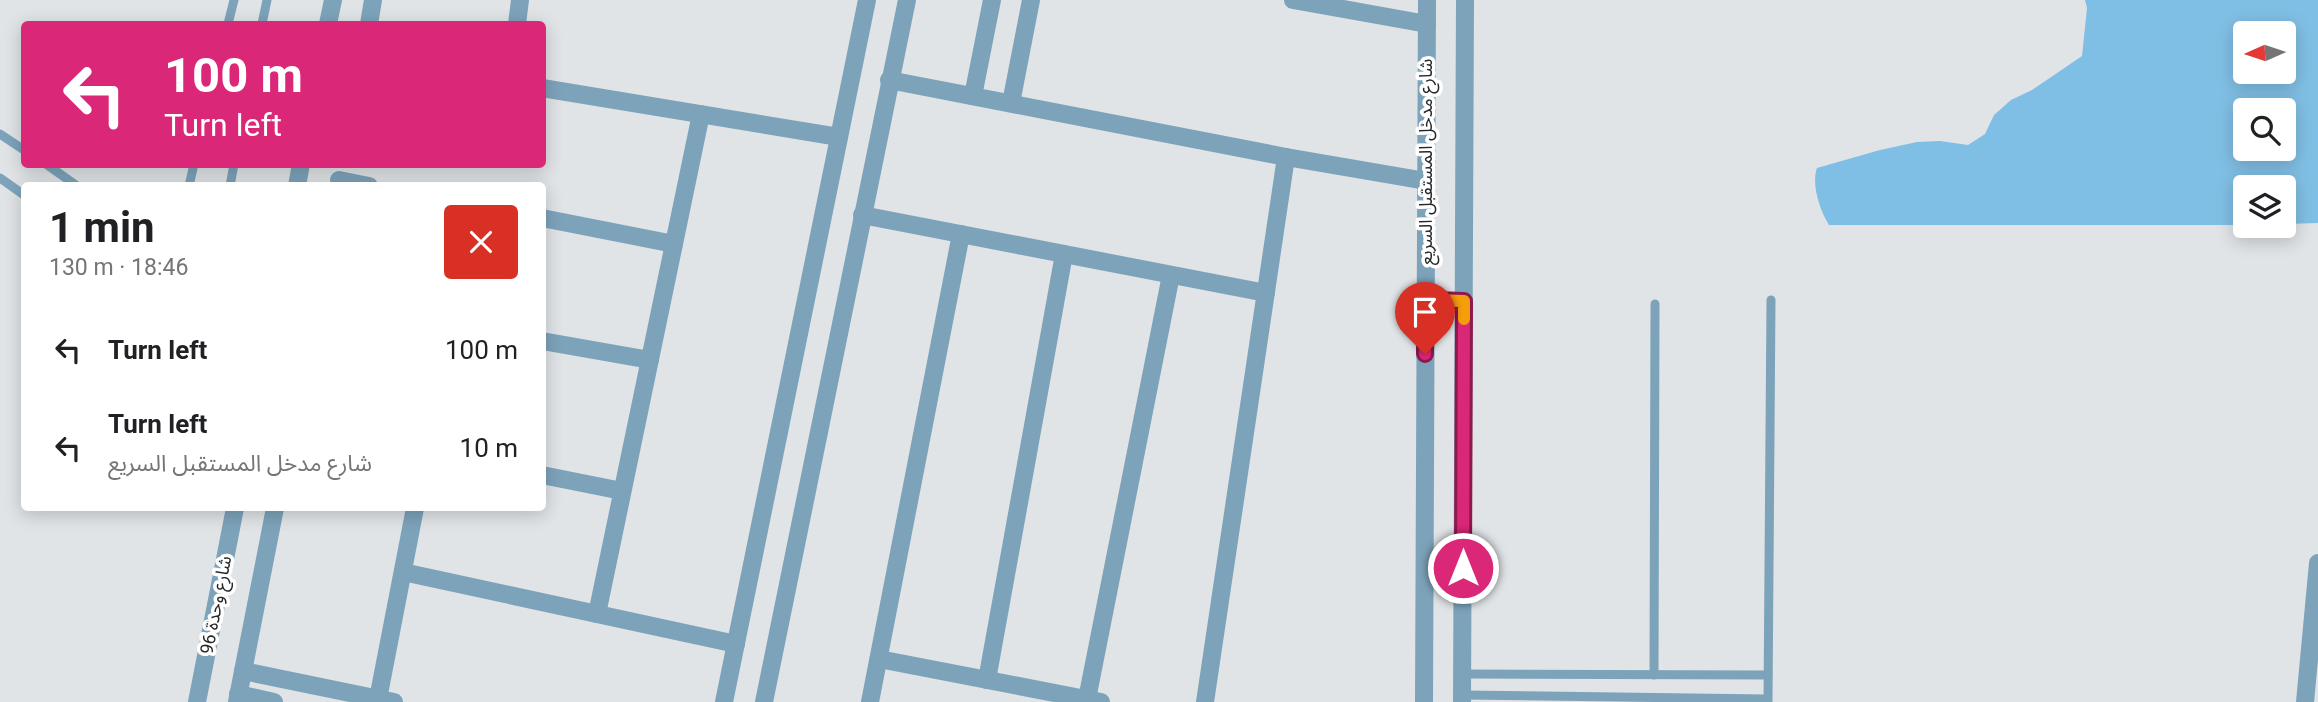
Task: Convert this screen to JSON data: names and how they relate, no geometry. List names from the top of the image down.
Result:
{
  "streets": {
    "street": ["شارع مدخل المستقبل السريع", "شارع وحدة 96"]
  },
  "north": "left",
  "page": {
    "turn": ["100 m", "Turn left"],
    "heading": ["1 min", "130 m · 18:46"],
    "list": [
      {
        "name": "Turn left",
        "value": "100 m"
      },
      {
        "name": "Turn left",
        "note": "شارع مدخل المستقبل السريع",
        "value": "10 m"
      }
    ]
  }
}
